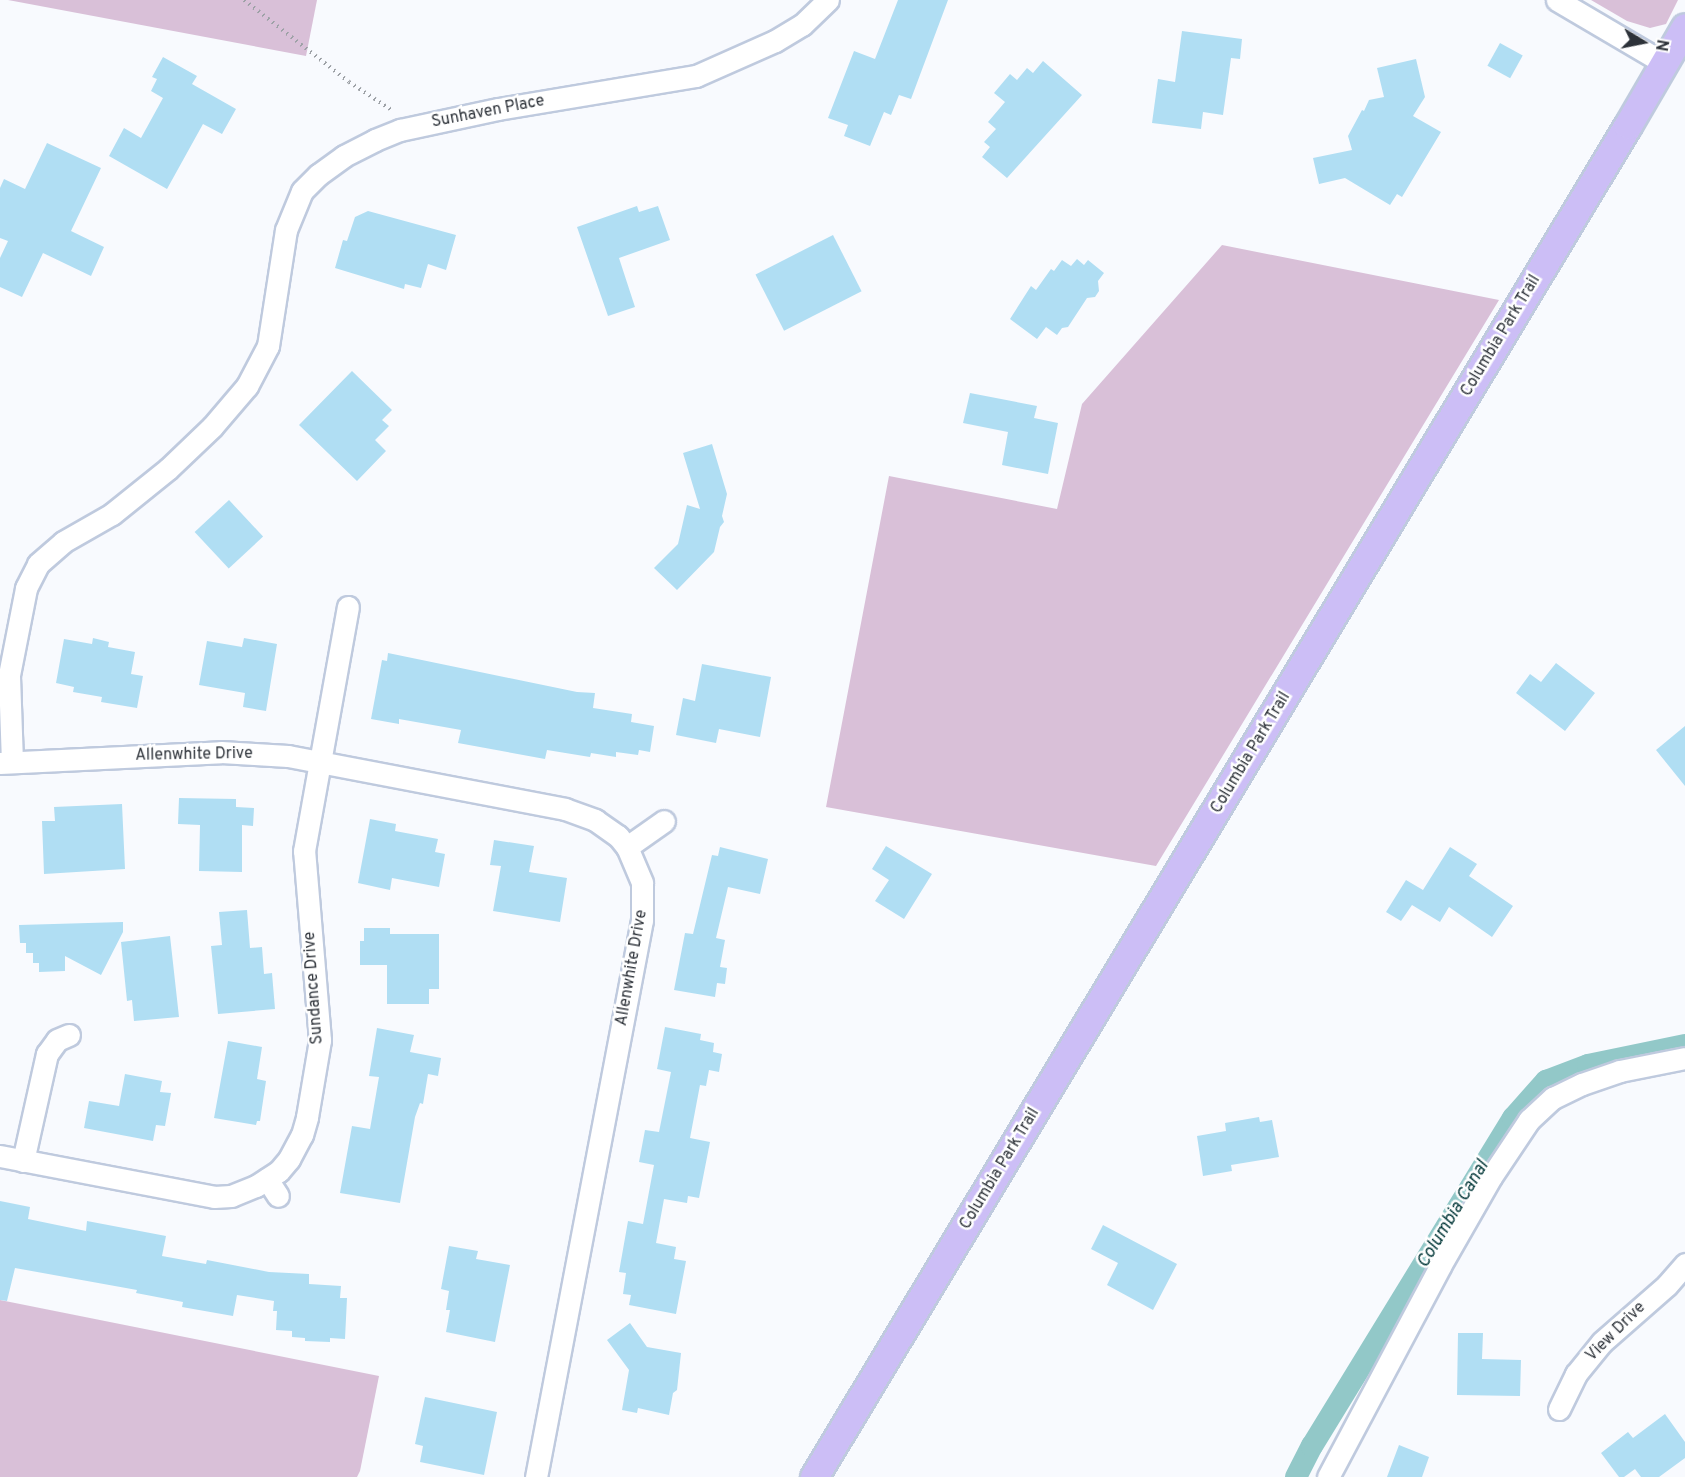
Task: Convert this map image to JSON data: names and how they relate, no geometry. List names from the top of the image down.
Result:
{
  "streets": {
    "main road": ["Columbia Park Trail"],
    "street": [
      "Sunhaven Place",
      "Allenwhite Drive",
      "Sundance Drive",
      "View Drive"
    ]
  },
  "crossings": [
    ["Sunhaven Place", "Allenwhite Drive"],
    ["Allenwhite Drive", "Sundance Drive"]
  ],
  "water": ["Columbia Canal"],
  "north": "right"
}
